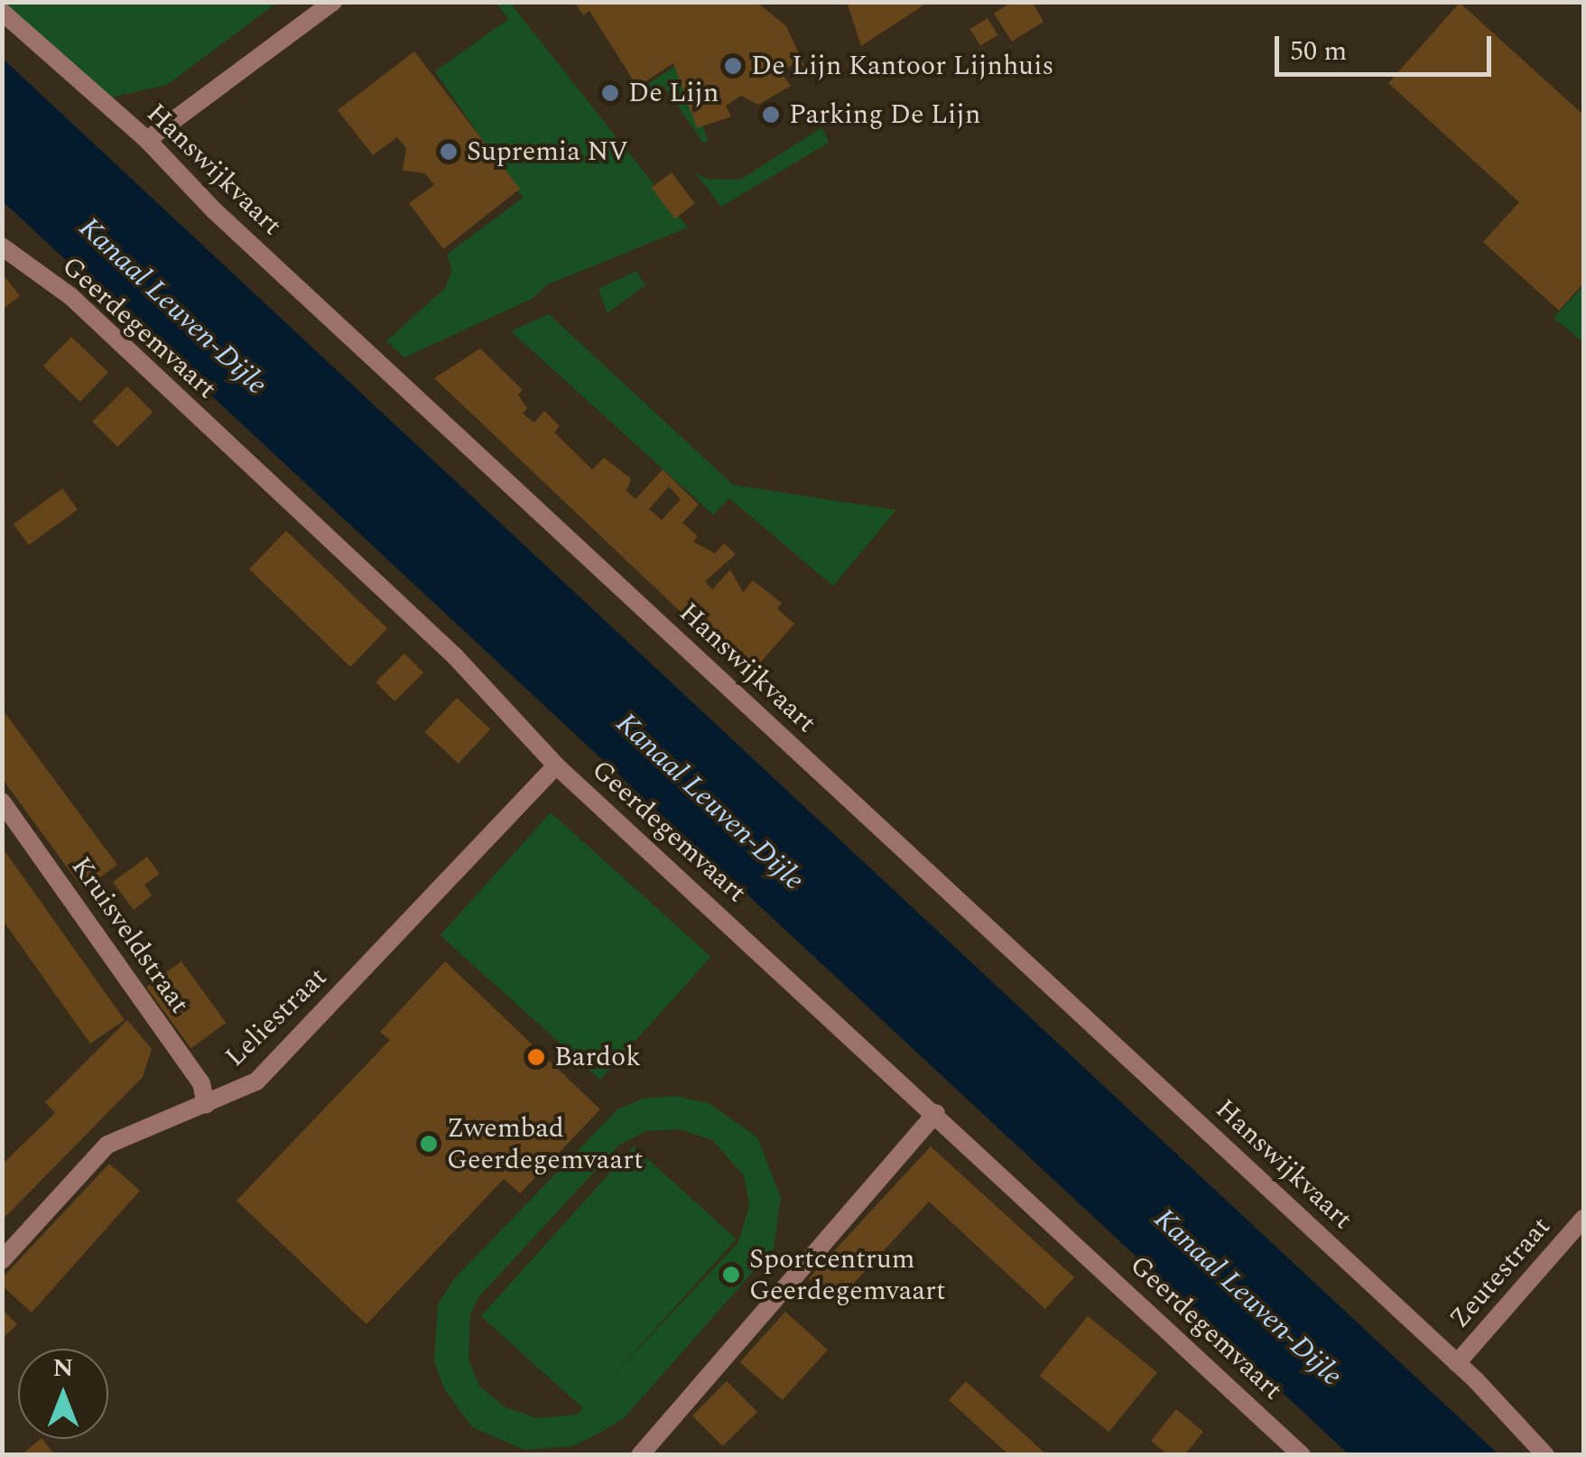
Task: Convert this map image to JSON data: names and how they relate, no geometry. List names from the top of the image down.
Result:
{
  "streets": {
    "street": [
      "Hanswijkvaart",
      "Geerdegemvaart",
      "Kruisveldstraat",
      "Leliestraat",
      "Zeutestraat"
    ]
  },
  "crossings": [
    ["Hanswijkvaart", "Zeutestraat"],
    ["Geerdegemvaart", "Leliestraat"],
    ["Kruisveldstraat", "Leliestraat"]
  ],
  "water": ["Kanaal Leuven-Dijle"],
  "places": [
    "De Lijn Kantoor Lijnhuis",
    "De Lijn",
    "Parking De Lijn",
    "Supremia NV",
    "Bardok",
    "Zwembad Geerdegemvaart",
    "Sportcentrum Geerdegemvaart"
  ],
  "scale_bar": "50 m",
  "north": "top"
}
